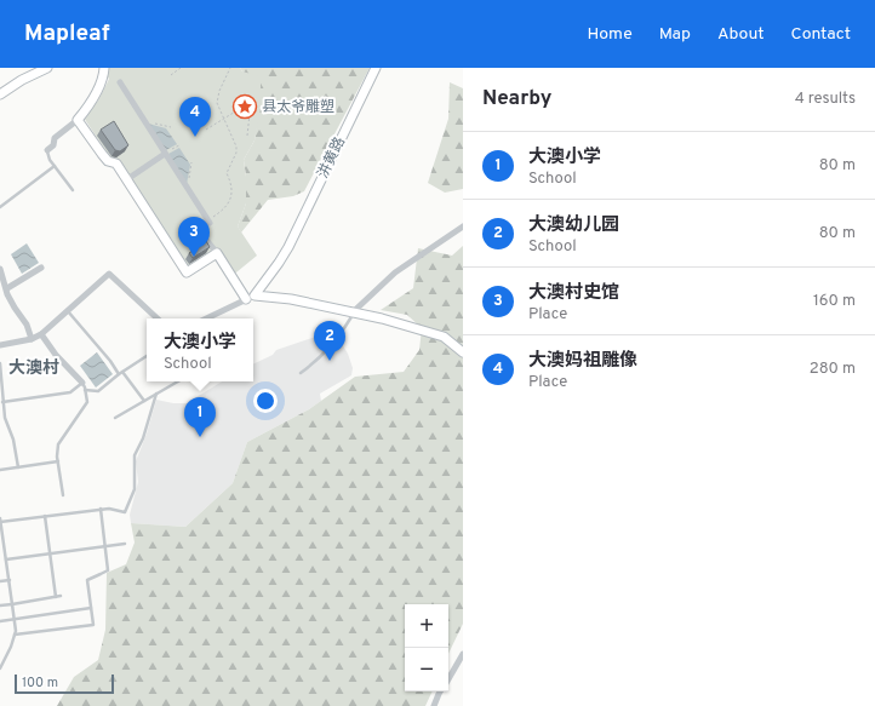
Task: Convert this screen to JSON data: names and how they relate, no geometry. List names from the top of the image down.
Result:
{
  "streets": {
    "main road": ["汫黄路"]
  },
  "districts": ["大澳村"],
  "places": {
    "place": ["县太爷雕塑"]
  },
  "scale_bar": "100 m",
  "page": {
    "header": "Mapleaf",
    "nav": [
      "Home",
      "Map",
      "About",
      "Contact"
    ],
    "heading": ["Nearby", "4 results"],
    "pins": [
      "4",
      "3",
      "2",
      "1"
    ],
    "list": [
      {
        "mark": "1",
        "name": "大澳小学",
        "note": "School",
        "value": "80 m"
      },
      {
        "mark": "2",
        "name": "大澳幼儿园",
        "note": "School",
        "value": "80 m"
      },
      {
        "mark": "3",
        "name": "大澳村史馆",
        "note": "Place",
        "value": "160 m"
      },
      {
        "mark": "4",
        "name": "大澳妈祖雕像",
        "note": "Place",
        "value": "280 m"
      }
    ],
    "popup": ["大澳小学", "School"],
    "map_buttons": ["+", "−"],
    "scale": "100 m"
  }
}
